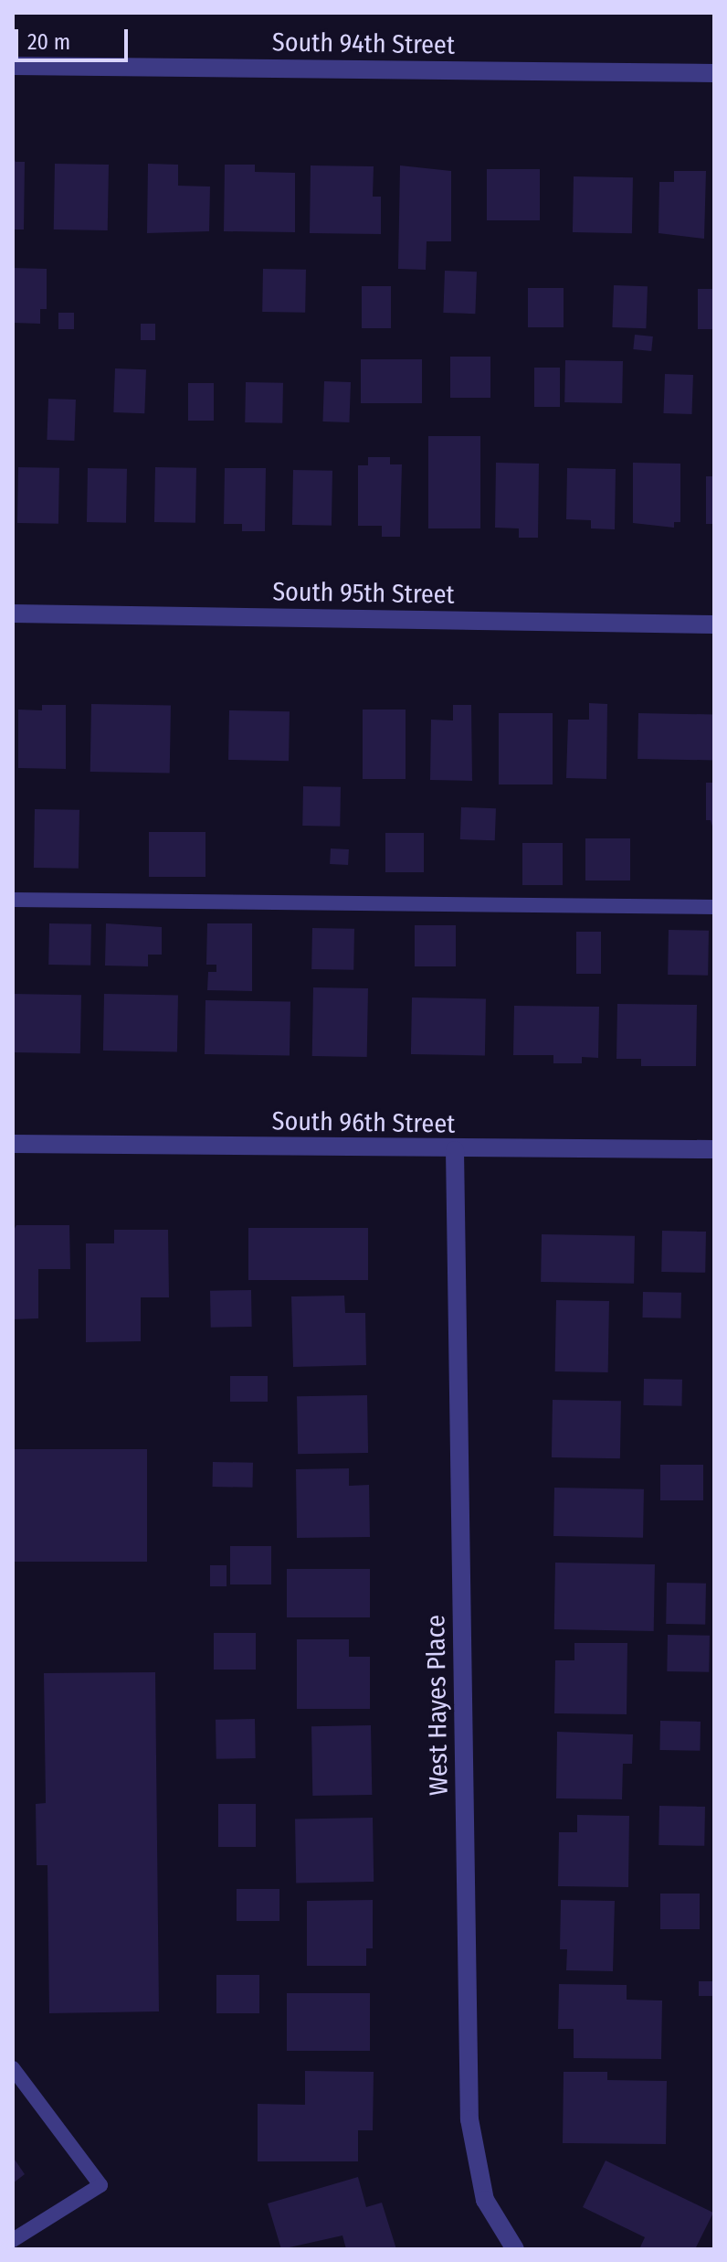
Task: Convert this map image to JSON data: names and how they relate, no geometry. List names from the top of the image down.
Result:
{
  "streets": {
    "street": [
      "South 94th Street",
      "South 95th Street",
      "South 96th Street",
      "West Hayes Place"
    ]
  },
  "crossings": [
    ["South 96th Street", "West Hayes Place"]
  ],
  "scale_bar": "20 m"
}
